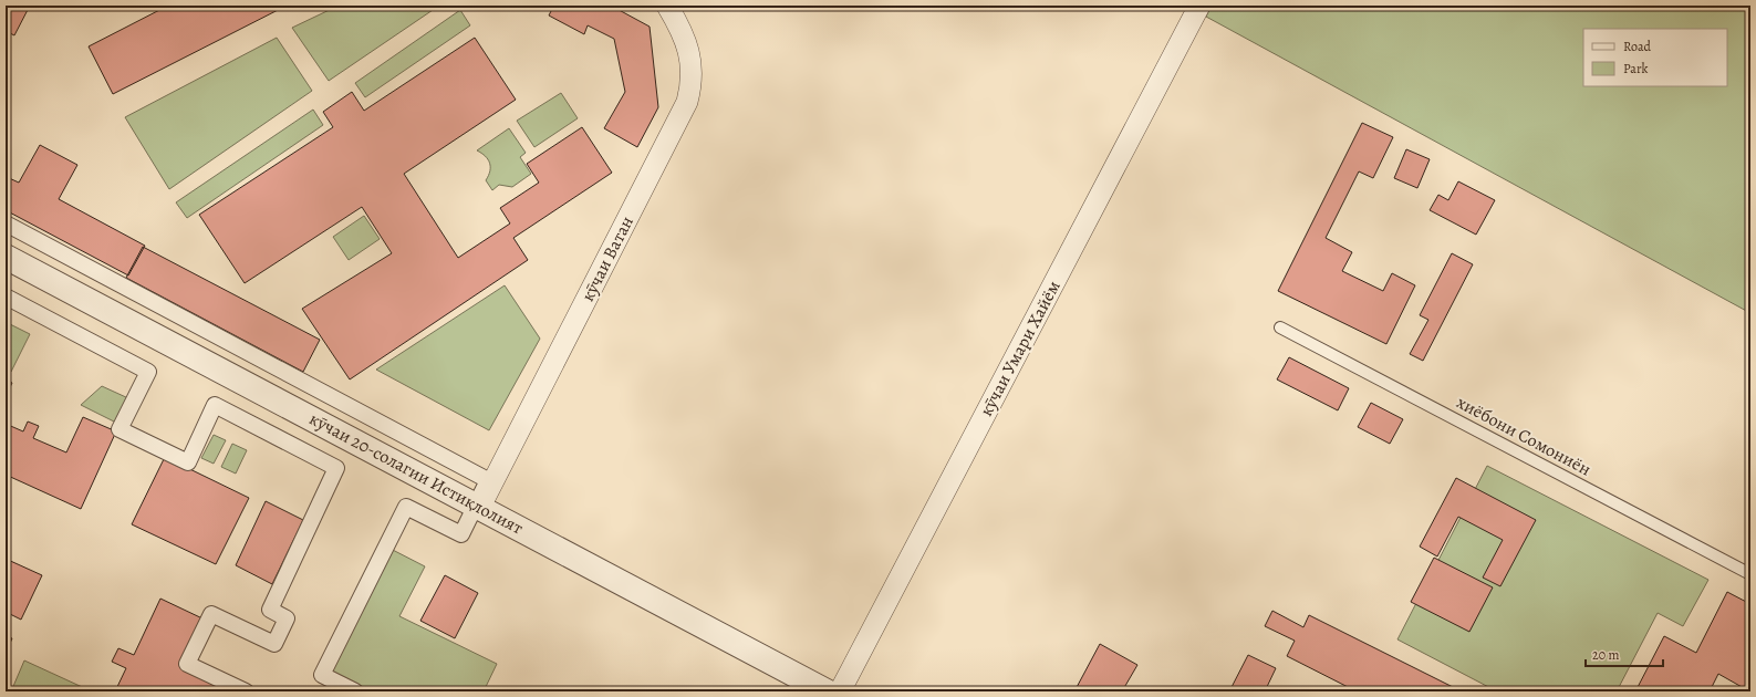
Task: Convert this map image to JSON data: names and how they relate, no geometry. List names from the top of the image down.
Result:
{
  "streets": {
    "street": ["кӯчаи Ватан", "кӯчаи Умари Хайём", "кӯчаи 20-солагии Истиқлолият"],
    "lane": ["хиёбони Сомониён"]
  },
  "crossings": [
    ["кӯчаи Ватан", "кӯчаи 20-солагии Истиқлолият"]
  ],
  "legend": ["Road", "Park"],
  "scale_bar": "20 m"
}
